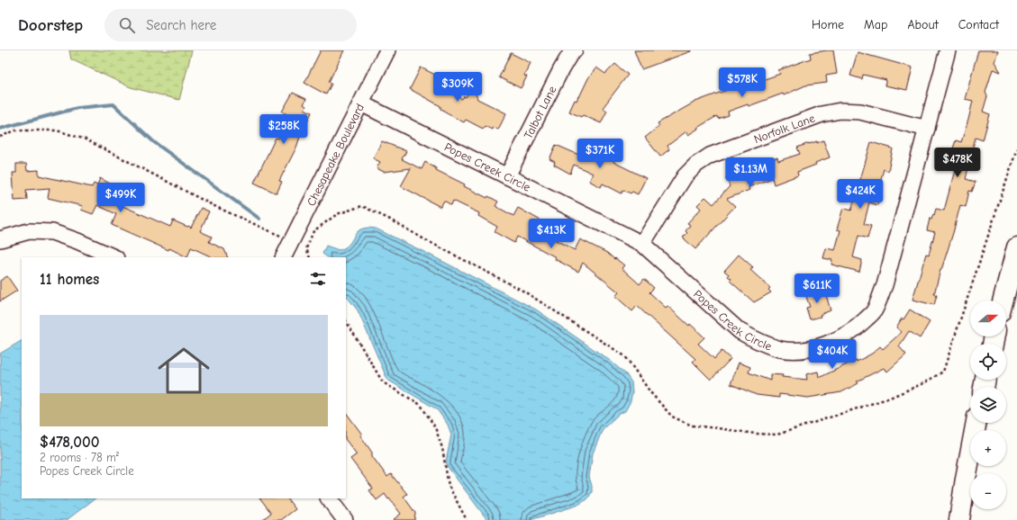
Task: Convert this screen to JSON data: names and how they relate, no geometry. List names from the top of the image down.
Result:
{
  "streets": {
    "street": [
      "Talbot Lane",
      "Norfolk Lane",
      "Chesapeake Boulevard",
      "Popes Creek Circle"
    ]
  },
  "crossings": [
    ["Talbot Lane", "Popes Creek Circle"],
    ["Norfolk Lane", "Popes Creek Circle"],
    ["Chesapeake Boulevard", "Popes Creek Circle"]
  ],
  "north": "right",
  "page": {
    "header": "Doorstep",
    "search": "Search here",
    "nav": [
      "Home",
      "Map",
      "About",
      "Contact"
    ],
    "price": [
      "$578K",
      "$309K",
      "$258K",
      "$371K",
      "$478K",
      "$1.13M",
      "$424K",
      "$499K",
      "$413K",
      "$611K",
      "$404K"
    ],
    "heading": "11 homes",
    "map_buttons": ["+", "−"],
    "list": [
      {
        "name": "$478,000",
        "note": "2 rooms · 78 m² · Popes Creek Circle"
      }
    ]
  }
}
